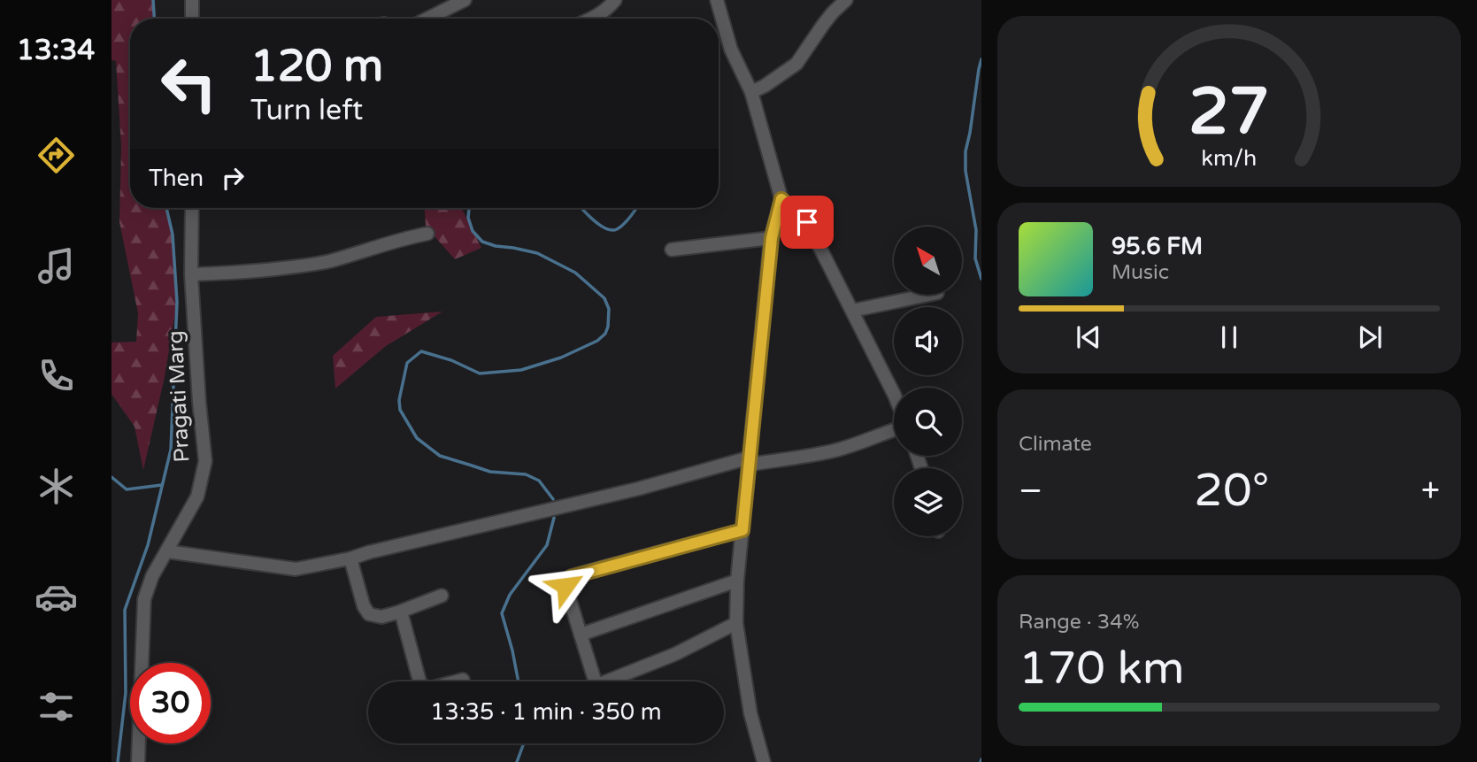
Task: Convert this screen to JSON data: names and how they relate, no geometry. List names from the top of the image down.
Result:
{
  "streets": {
    "street": ["Pragati Marg"]
  },
  "north": "top left",
  "page": {
    "tabs": "13:34",
    "turn": ["120 m", "Turn left"],
    "then": "Then",
    "song": ["95.6 FM", "Music"],
    "tile": [
      "Climate",
      ["Range · 34%", "170 km"]
    ],
    "heat": ["−", "20°", "+"],
    "limit": "30",
    "trip": "13:35 · 1 min · 350 m",
    "gauge": ["27", "km/h"]
  }
}
